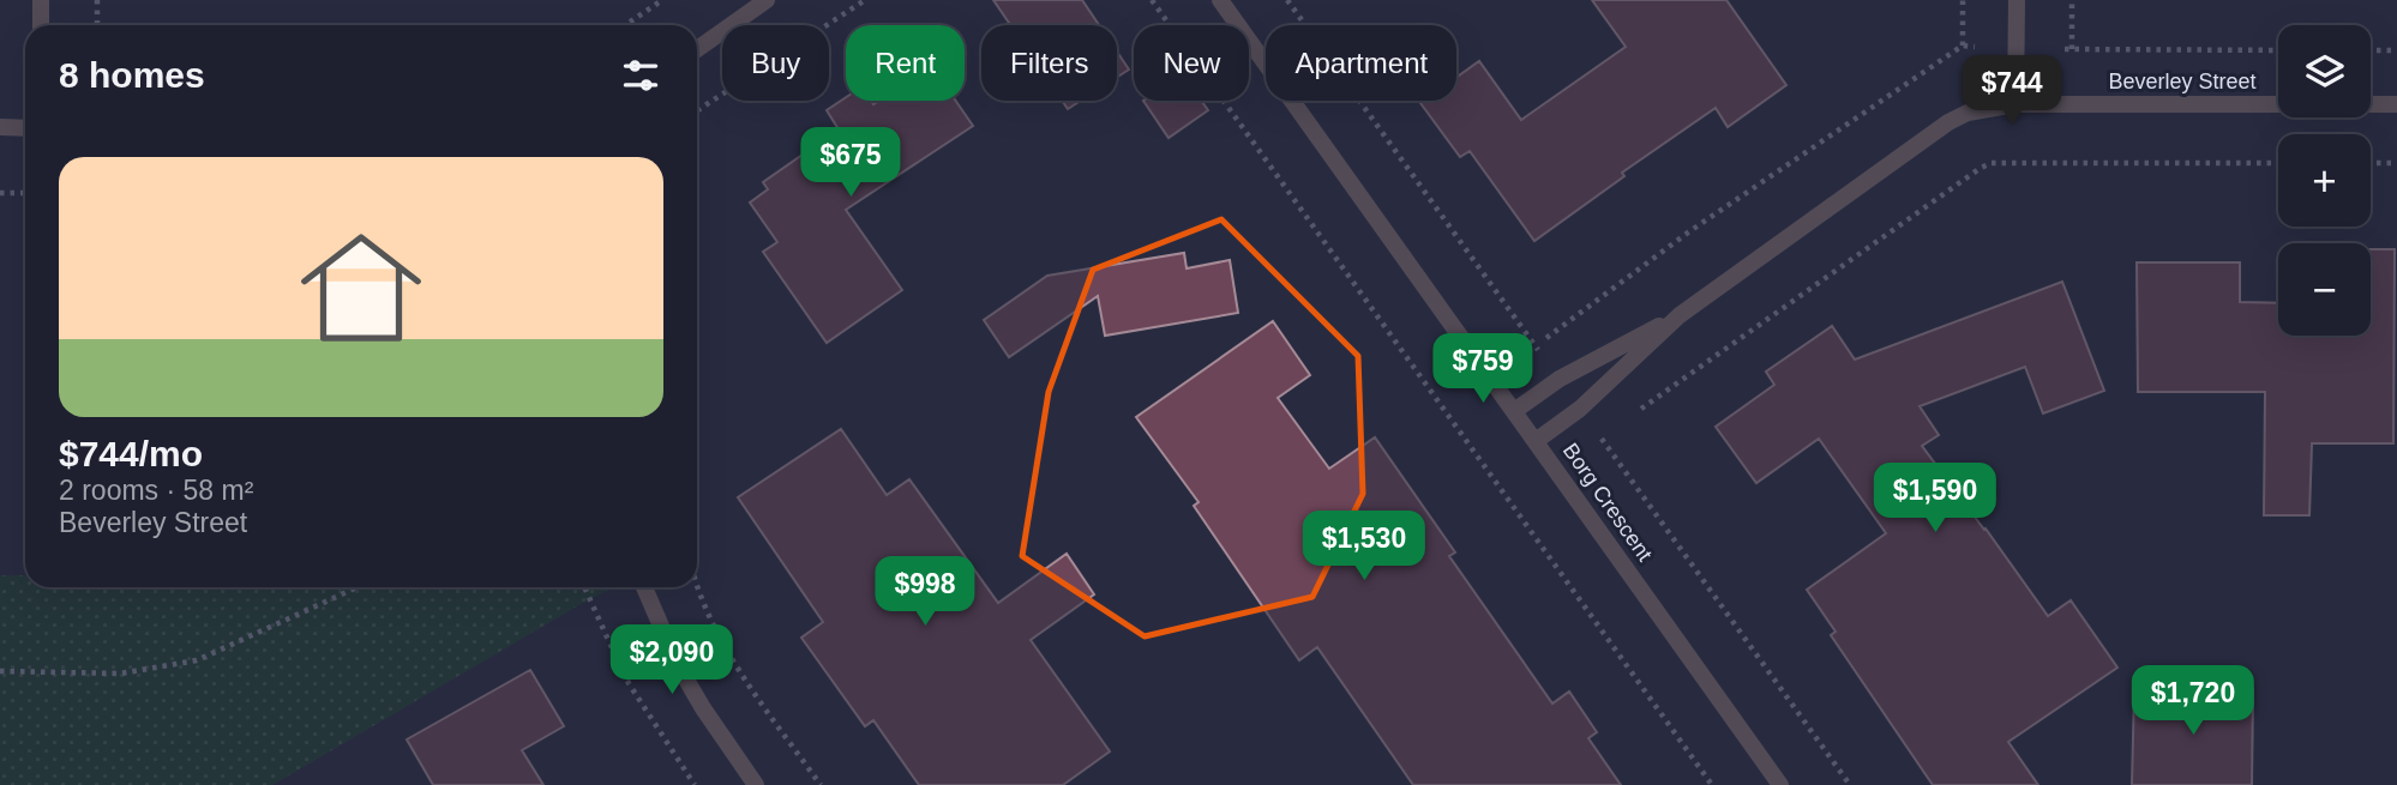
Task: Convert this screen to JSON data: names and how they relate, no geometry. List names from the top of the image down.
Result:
{
  "streets": {
    "street": ["Beverley Street", "Borg Crescent"]
  },
  "crossings": [
    ["Beverley Street", "Borg Crescent"]
  ],
  "page": {
    "map_buttons": ["+", "−"],
    "chip": [
      "Buy",
      "Rent",
      "Filters",
      "New",
      "Apartment"
    ],
    "heading": "8 homes",
    "price": [
      "$744",
      "$675",
      "$759",
      "$1,590",
      "$1,530",
      "$998",
      "$2,090",
      "$1,720"
    ],
    "list": [
      {
        "name": "$744/mo",
        "note": "2 rooms · 58 m² · Beverley Street"
      }
    ]
  }
}
